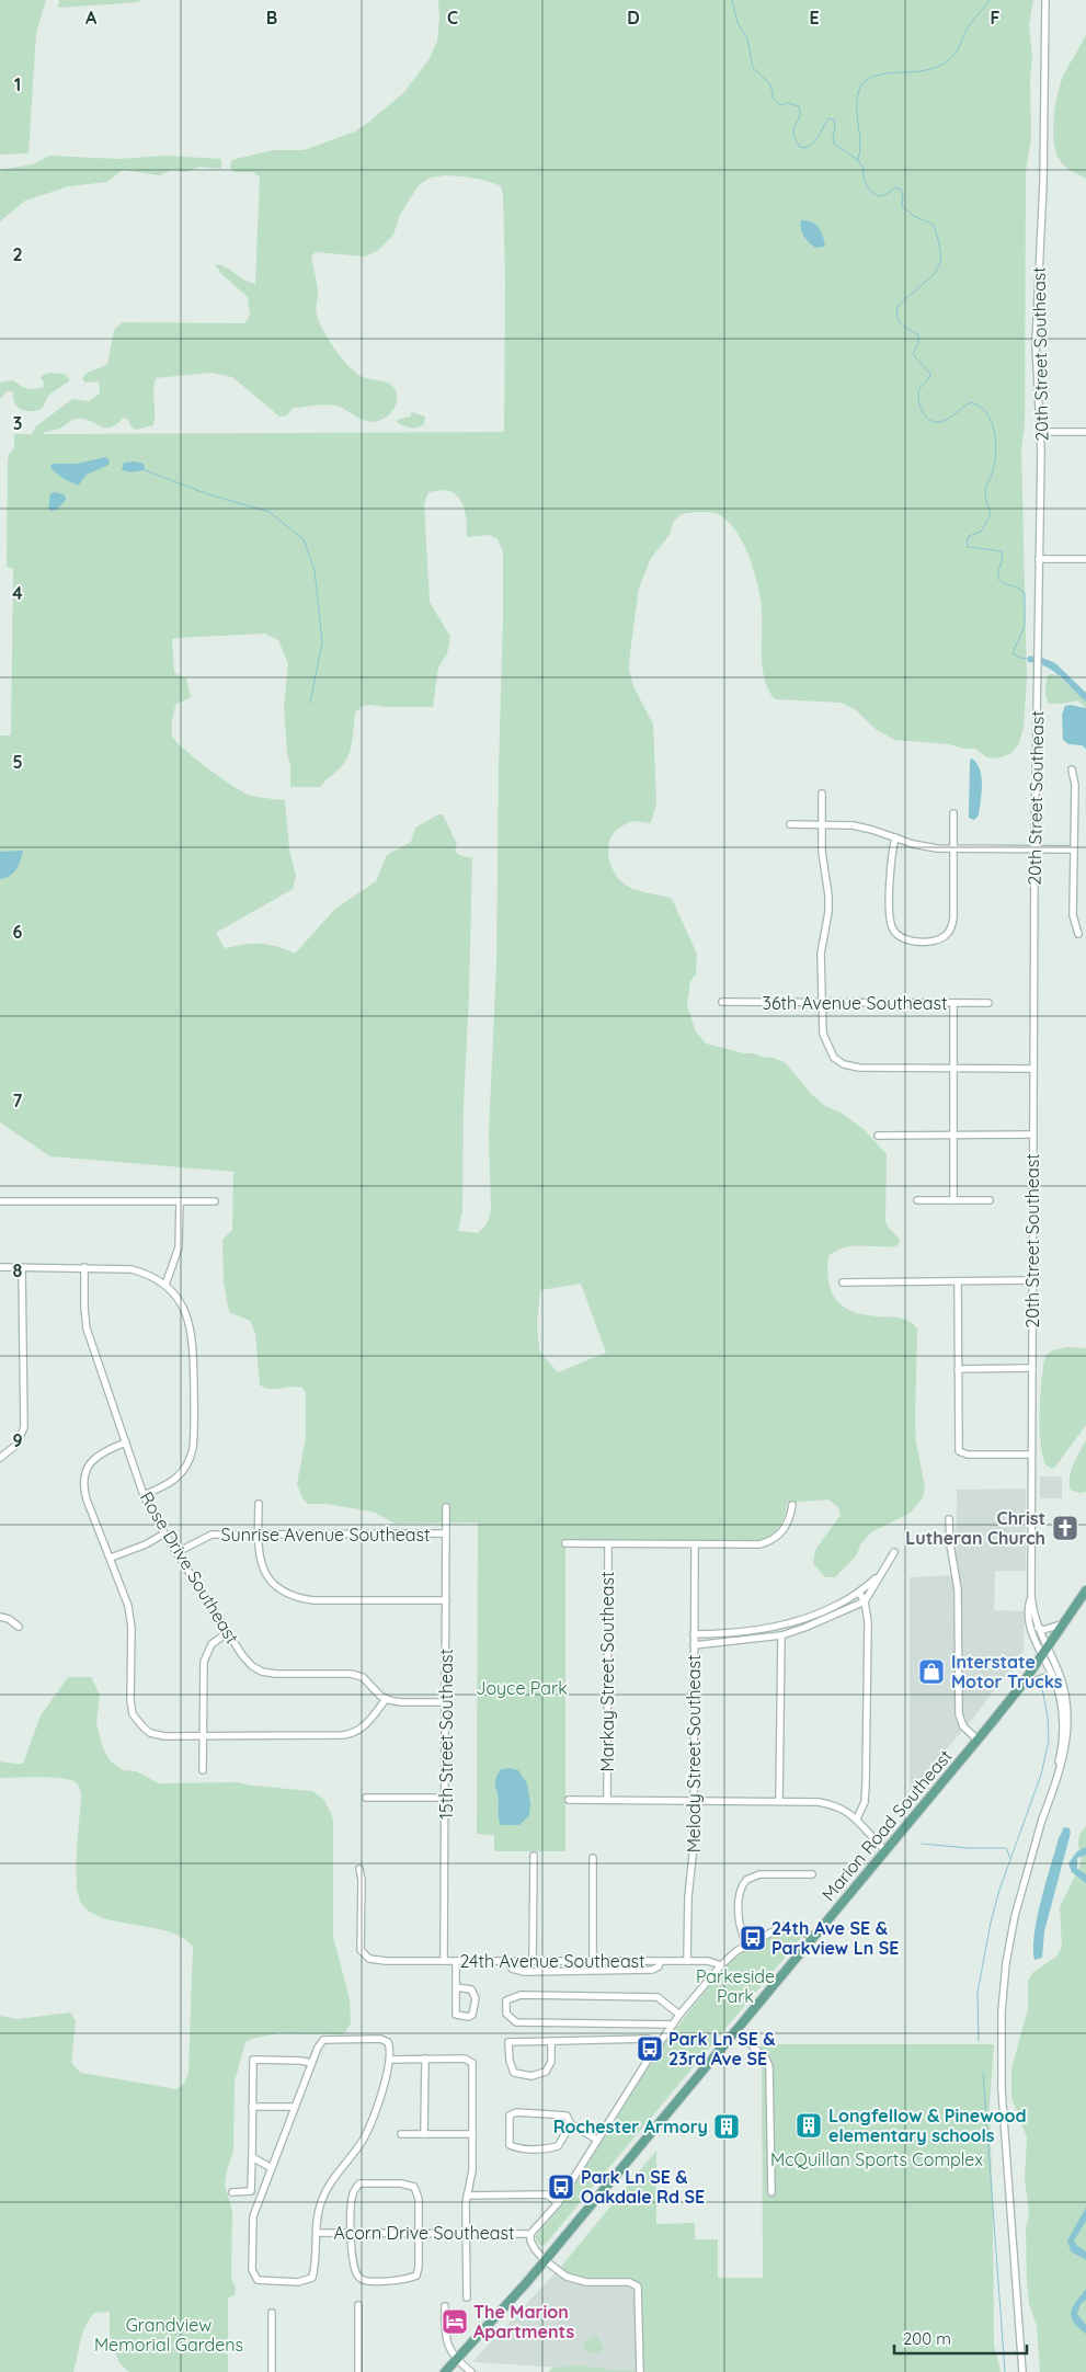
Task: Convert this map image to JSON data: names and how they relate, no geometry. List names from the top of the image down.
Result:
{
  "streets": {
    "main road": ["Marion Road Southeast"],
    "street": [
      "20th Street Southeast",
      "36th Avenue Southeast",
      "Sunrise Avenue Southeast",
      "Rose Drive Southeast",
      "Markay Street Southeast",
      "15th Street Southeast",
      "Melody Street Southeast",
      "24th Avenue Southeast",
      "Acorn Drive Southeast"
    ]
  },
  "crossings": [
    ["20th Street Southeast", "Marion Road Southeast"],
    ["Sunrise Avenue Southeast", "Rose Drive Southeast"],
    ["Sunrise Avenue Southeast", "15th Street Southeast"],
    ["15th Street Southeast", "24th Avenue Southeast"],
    ["Melody Street Southeast", "24th Avenue Southeast"]
  ],
  "parks": [
    "Joyce Park",
    "Parkeside Park",
    "McQuillan Sports Complex",
    "Grandview Memorial Gardens"
  ],
  "places": {
    "church": ["Christ Lutheran Church"],
    "shop": ["Interstate Motor Trucks"],
    "bus stop": ["24th Ave SE & Parkview Ln SE", "Park Ln SE & 23rd Ave SE", "Park Ln SE & Oakdale Rd SE"],
    "building": ["Longfellow & Pinewood elementary schools", "Rochester Armory"],
    "hotel": ["The Marion Apartments"]
  },
  "scale_bar": "200 m",
  "grid": {
    "columns": [
      "A",
      "B",
      "C",
      "D",
      "E",
      "F"
    ],
    "rows": [
      "1",
      "2",
      "3",
      "4",
      "5",
      "6",
      "7",
      "8",
      "9"
    ]
  }
}
